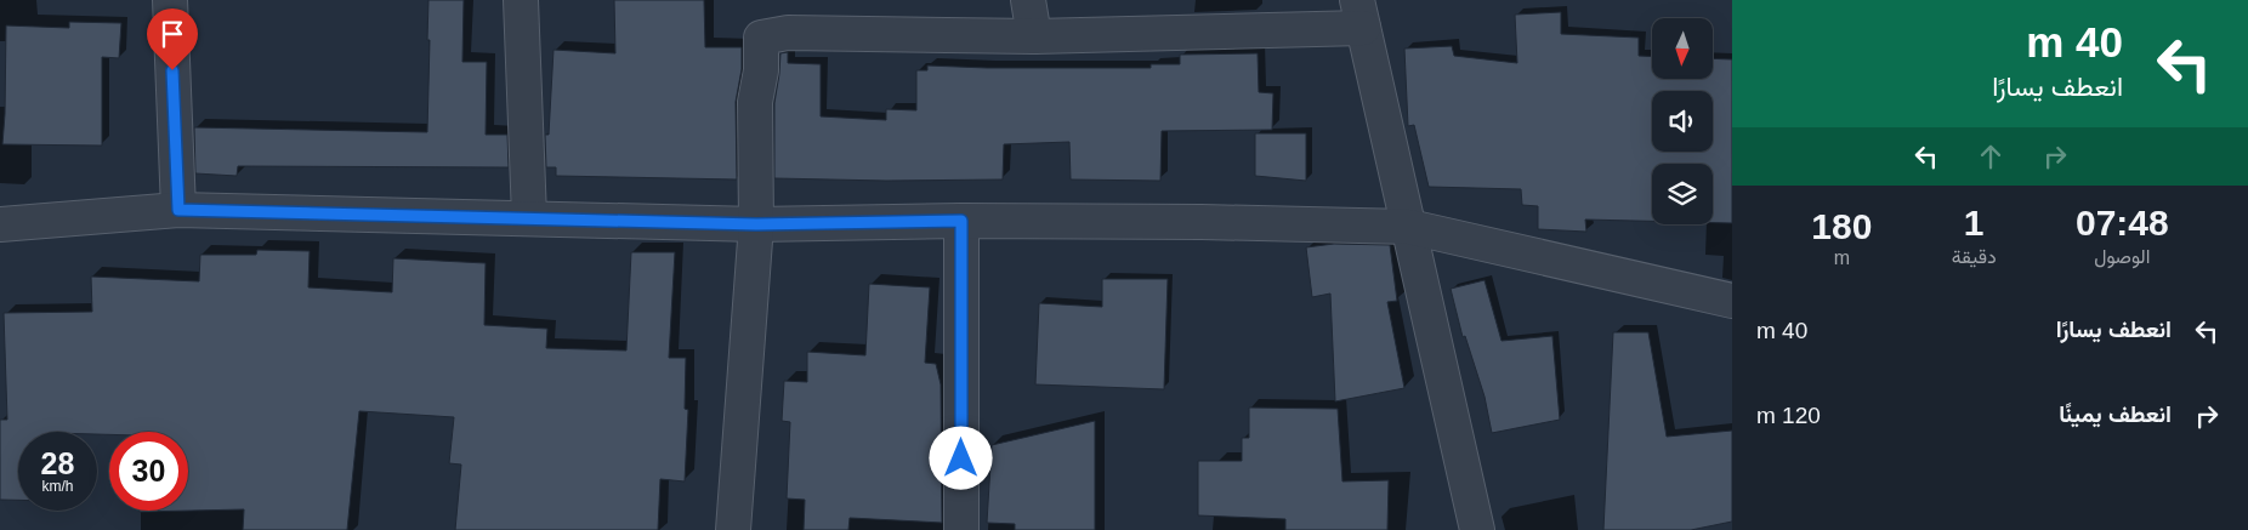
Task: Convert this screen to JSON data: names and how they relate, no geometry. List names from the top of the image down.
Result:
{
  "north": "bottom",
  "page": {
    "turn": ["40 m", "انعطف يسارًا"],
    "eta": [
      "07:48",
      "الوصول",
      "1",
      "دقيقة",
      "180",
      "m"
    ],
    "list": [
      {
        "name": "انعطف يسارًا",
        "value": "40 m"
      },
      {
        "name": "انعطف يمينًا",
        "value": "120 m"
      }
    ],
    "speed": "28 km/h",
    "limit": "30"
  }
}
